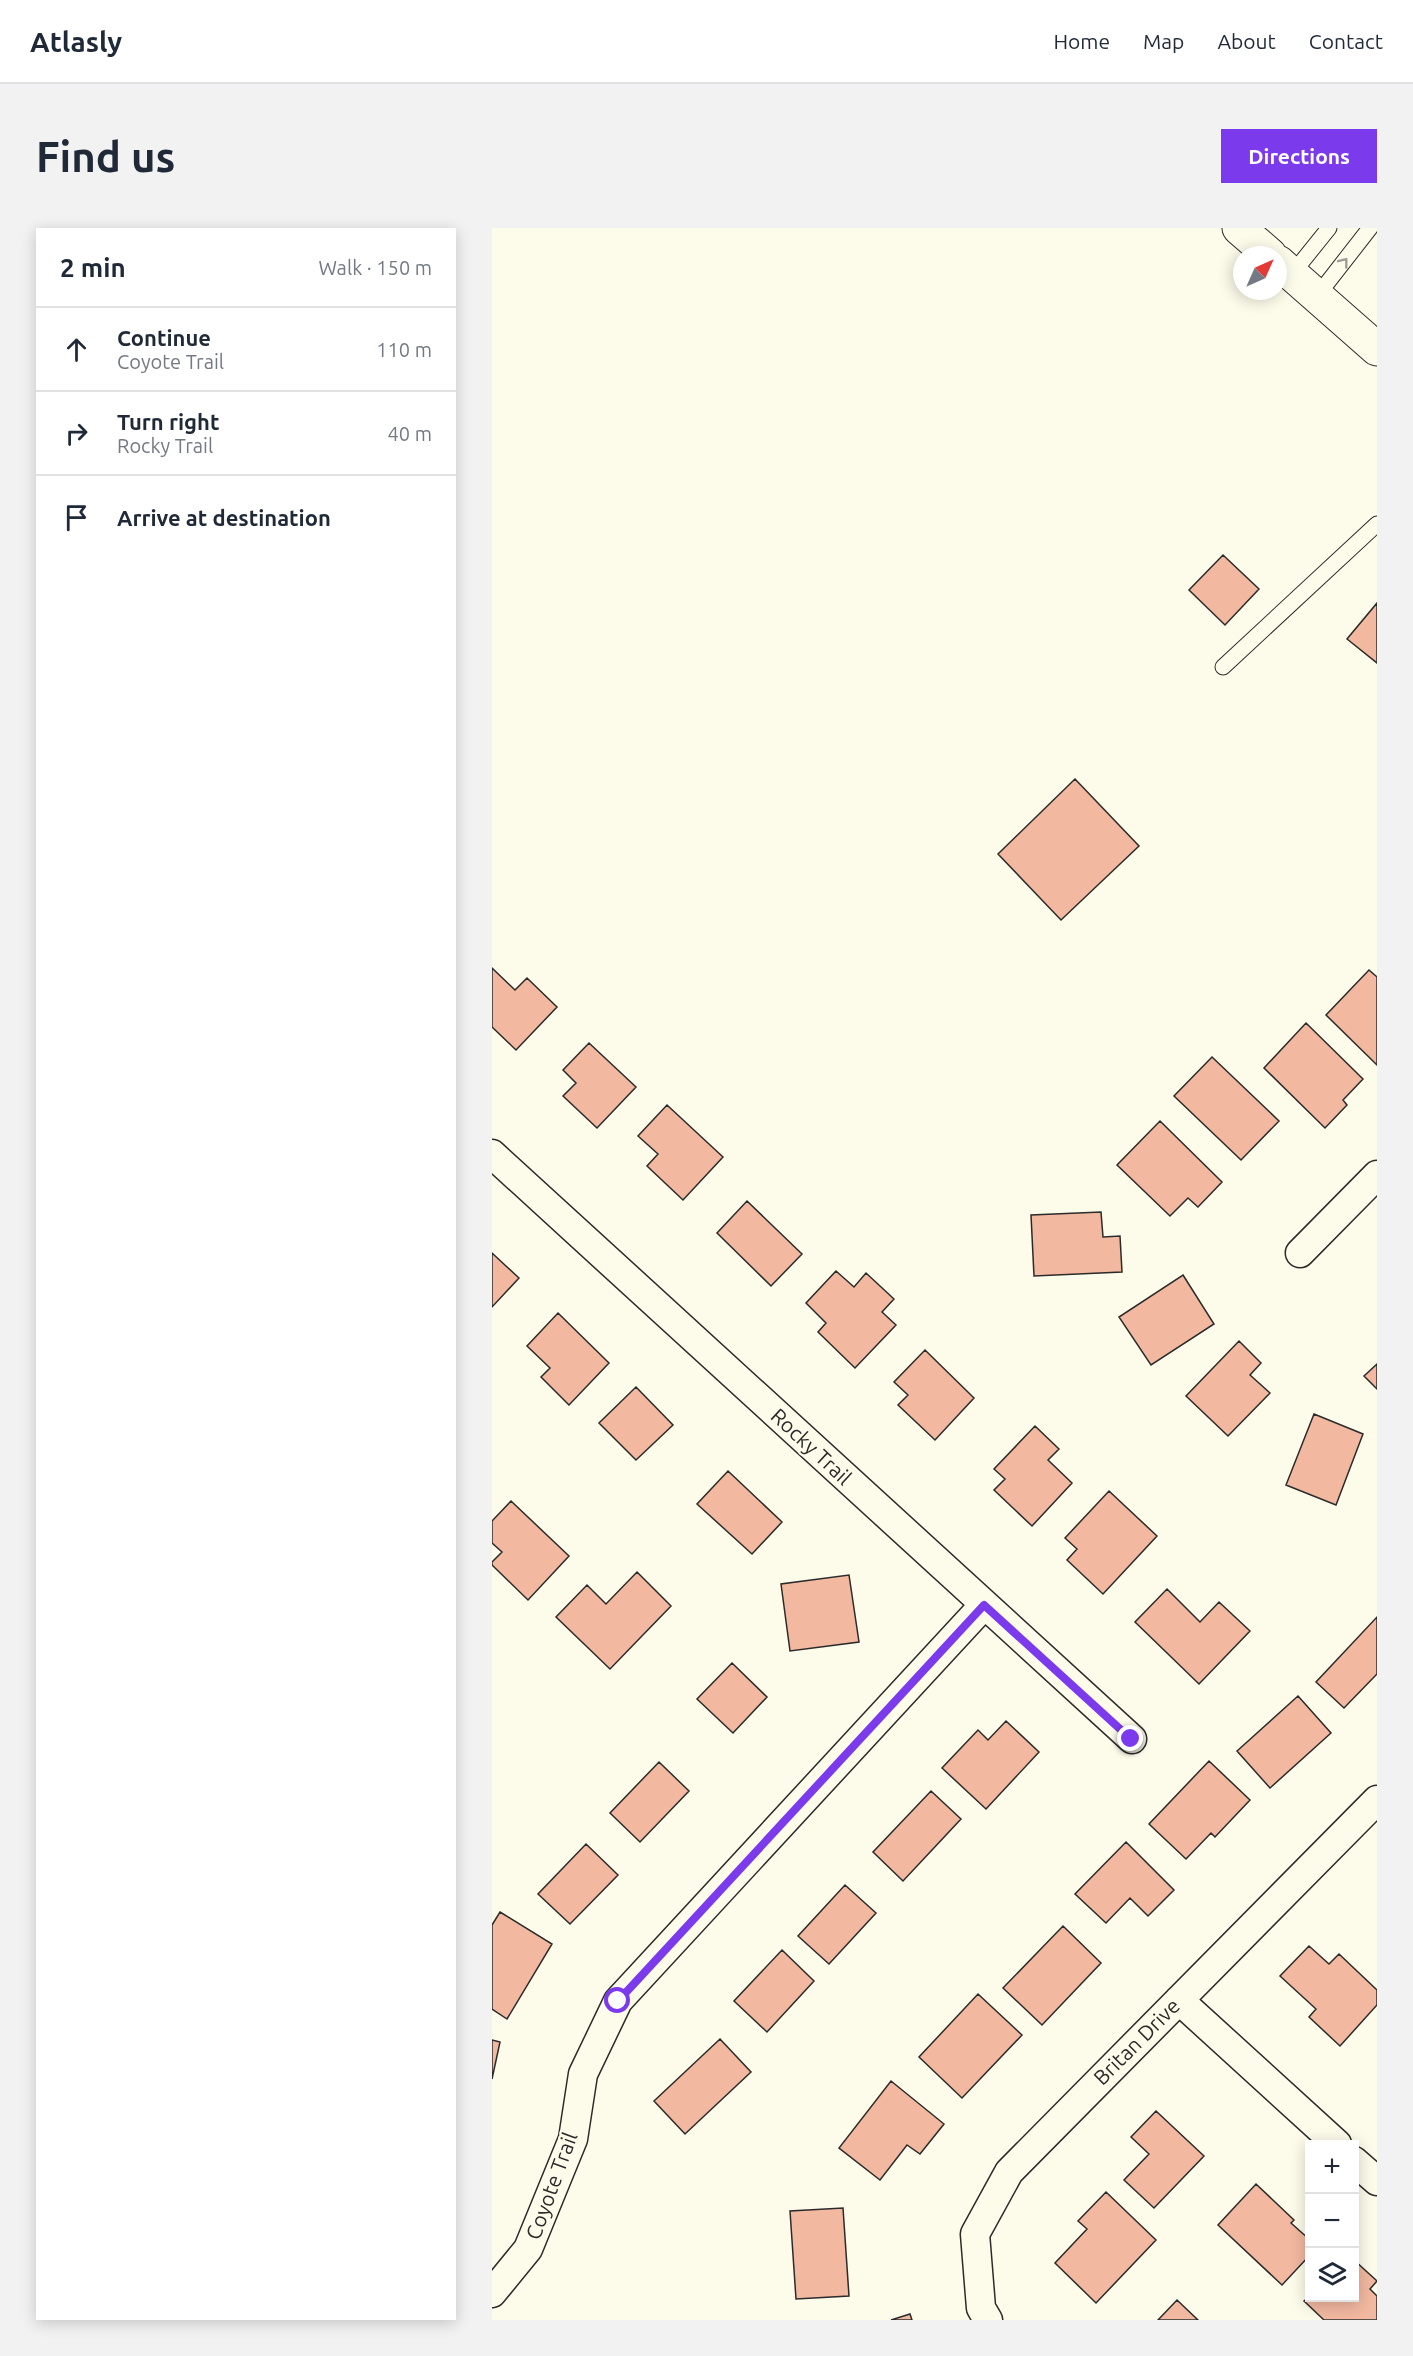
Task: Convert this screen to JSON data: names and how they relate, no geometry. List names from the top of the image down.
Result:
{
  "streets": {
    "street": ["Rocky Trail", "Britan Drive", "Coyote Trail"]
  },
  "crossings": [
    ["Rocky Trail", "Coyote Trail"]
  ],
  "north": "top right",
  "page": {
    "header": "Atlasly",
    "nav": [
      "Home",
      "Map",
      "About",
      "Contact"
    ],
    "buttons": "Directions",
    "title": "Find us",
    "heading": ["2 min", "Walk · 150 m"],
    "list": [
      ["Continue", "Coyote Trail", "110 m"],
      ["Turn right", "Rocky Trail", "40 m"],
      "Arrive at destination"
    ],
    "map_buttons": ["+", "−"]
  }
}
